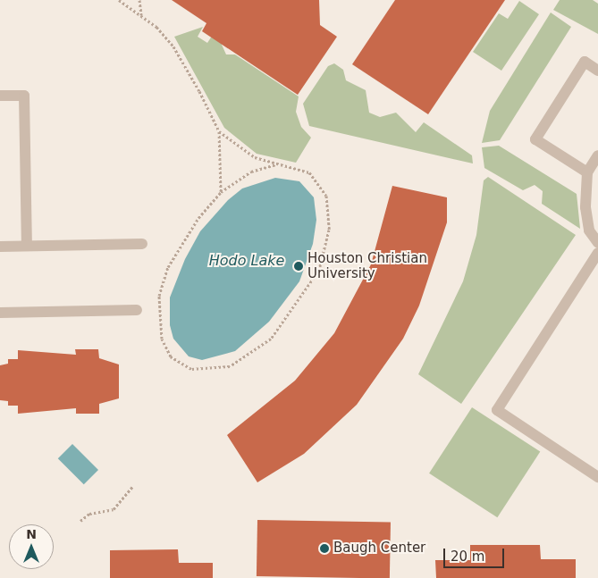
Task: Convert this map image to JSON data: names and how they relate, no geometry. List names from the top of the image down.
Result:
{
  "water": ["Hodo Lake"],
  "places": ["Houston Christian University", "Baugh Center"],
  "scale_bar": "20 m",
  "north": "top"
}
